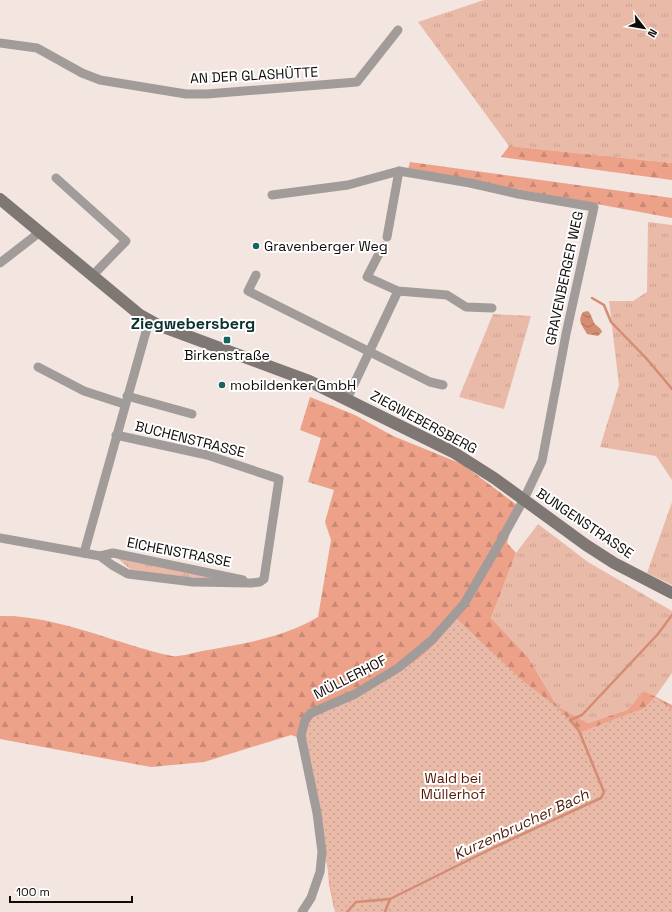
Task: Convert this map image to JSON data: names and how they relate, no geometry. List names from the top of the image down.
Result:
{
  "streets": {
    "main road": ["ZIEGWEBERSBERG", "BUNGENSTRASSE"],
    "street": [
      "AN DER GLASHÜTTE",
      "GRAVENBERGER WEG",
      "BUCHENSTRASSE",
      "EICHENSTRASSE",
      "MÜLLERHOF"
    ]
  },
  "crossings": [
    ["GRAVENBERGER WEG", "ZIEGWEBERSBERG"],
    ["GRAVENBERGER WEG", "BUNGENSTRASSE"],
    ["GRAVENBERGER WEG", "MÜLLERHOF"],
    ["ZIEGWEBERSBERG", "BUNGENSTRASSE"],
    ["ZIEGWEBERSBERG", "MÜLLERHOF"],
    ["BUCHENSTRASSE", "EICHENSTRASSE"],
    ["BUNGENSTRASSE", "MÜLLERHOF"]
  ],
  "districts": ["Ziegwebersberg"],
  "water": ["Kurzenbrucher Bach"],
  "parks": ["Wald bei Müllerhof"],
  "places": {
    "other": ["Gravenberger Weg", "mobildenker GmbH"],
    "transit": ["Birkenstraße"]
  },
  "scale_bar": "100 m",
  "north": "bottom right"
}
